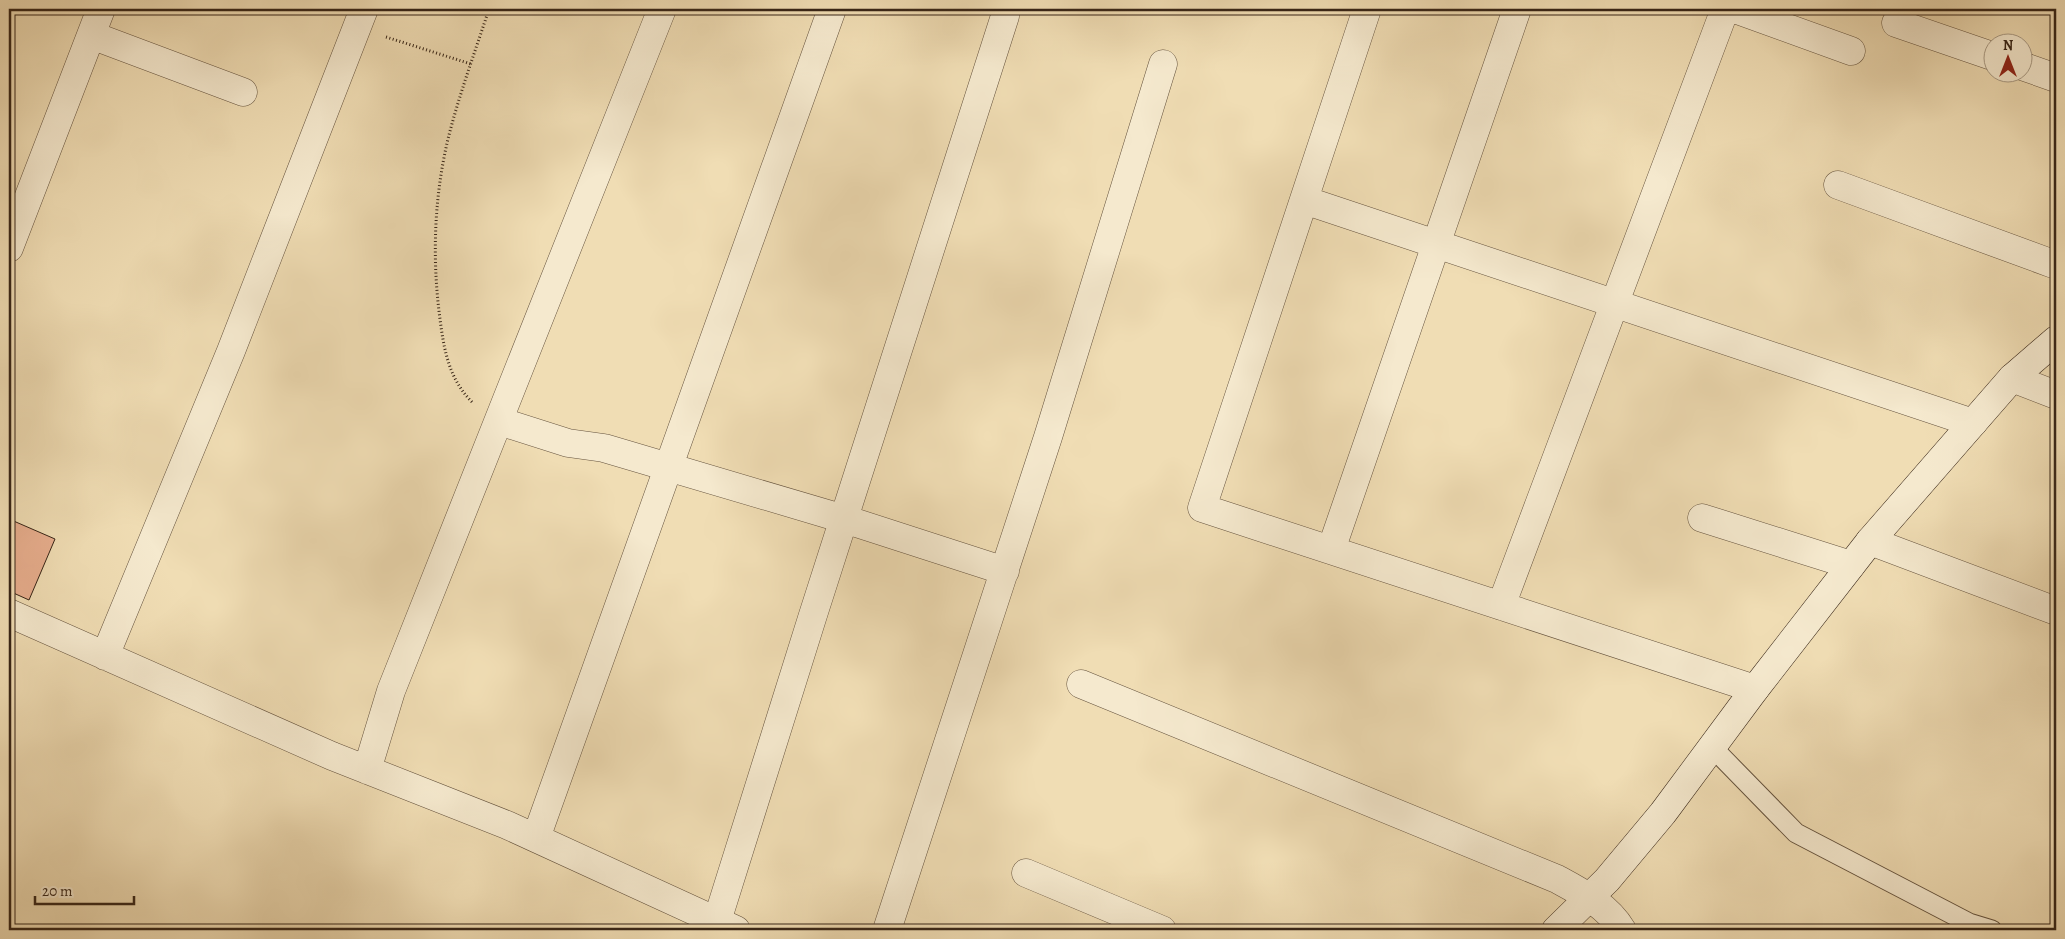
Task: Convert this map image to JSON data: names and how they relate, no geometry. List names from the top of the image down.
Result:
{
  "scale_bar": "20 m",
  "north": "top"
}
